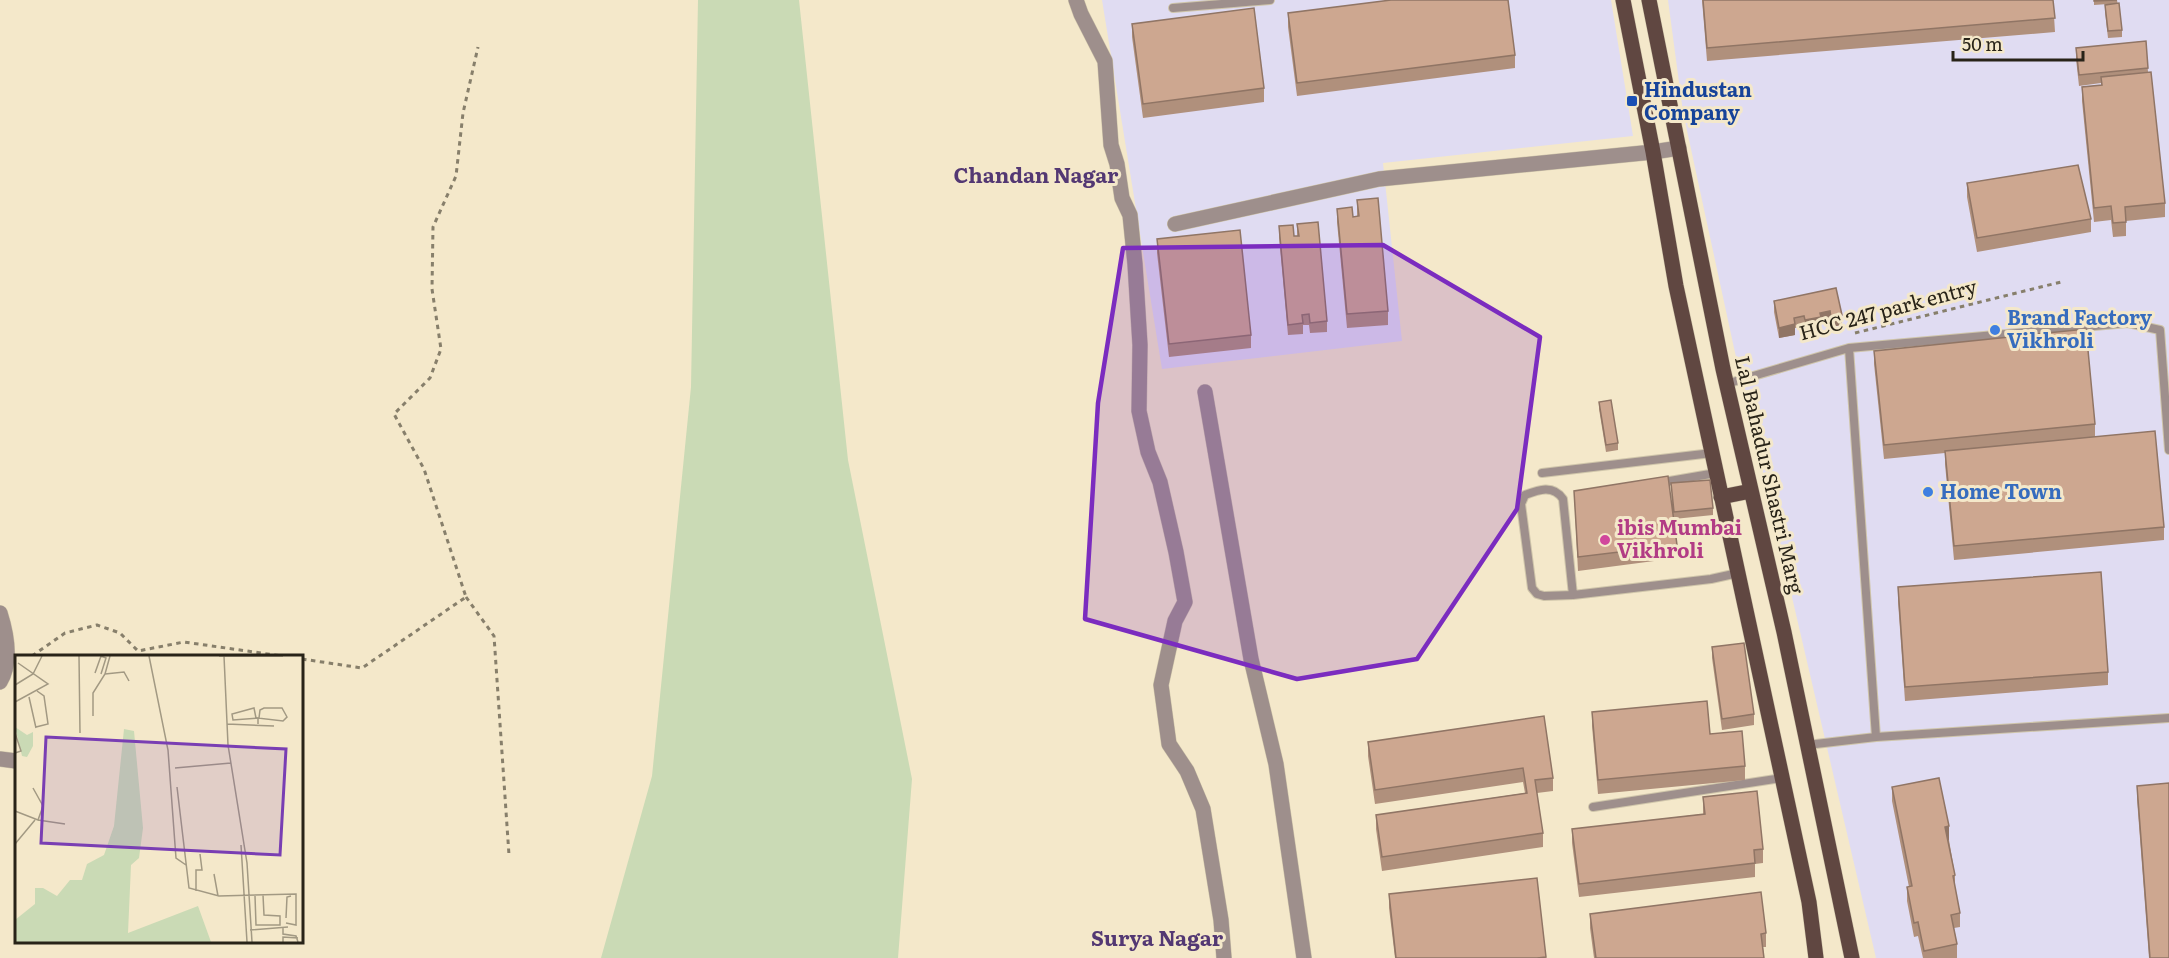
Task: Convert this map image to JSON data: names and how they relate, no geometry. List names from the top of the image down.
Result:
{
  "streets": {
    "main road": ["Lal Bahadur Shastri Marg"],
    "path": ["HCC 247 park entry"]
  },
  "districts": ["Chandan Nagar", "Surya Nagar"],
  "places": {
    "transit": ["Hindustan Company"],
    "other": ["Brand Factory Vikhroli", "Home Town", "ibis Mumbai Vikhroli"]
  },
  "scale_bar": "50 m"
}
